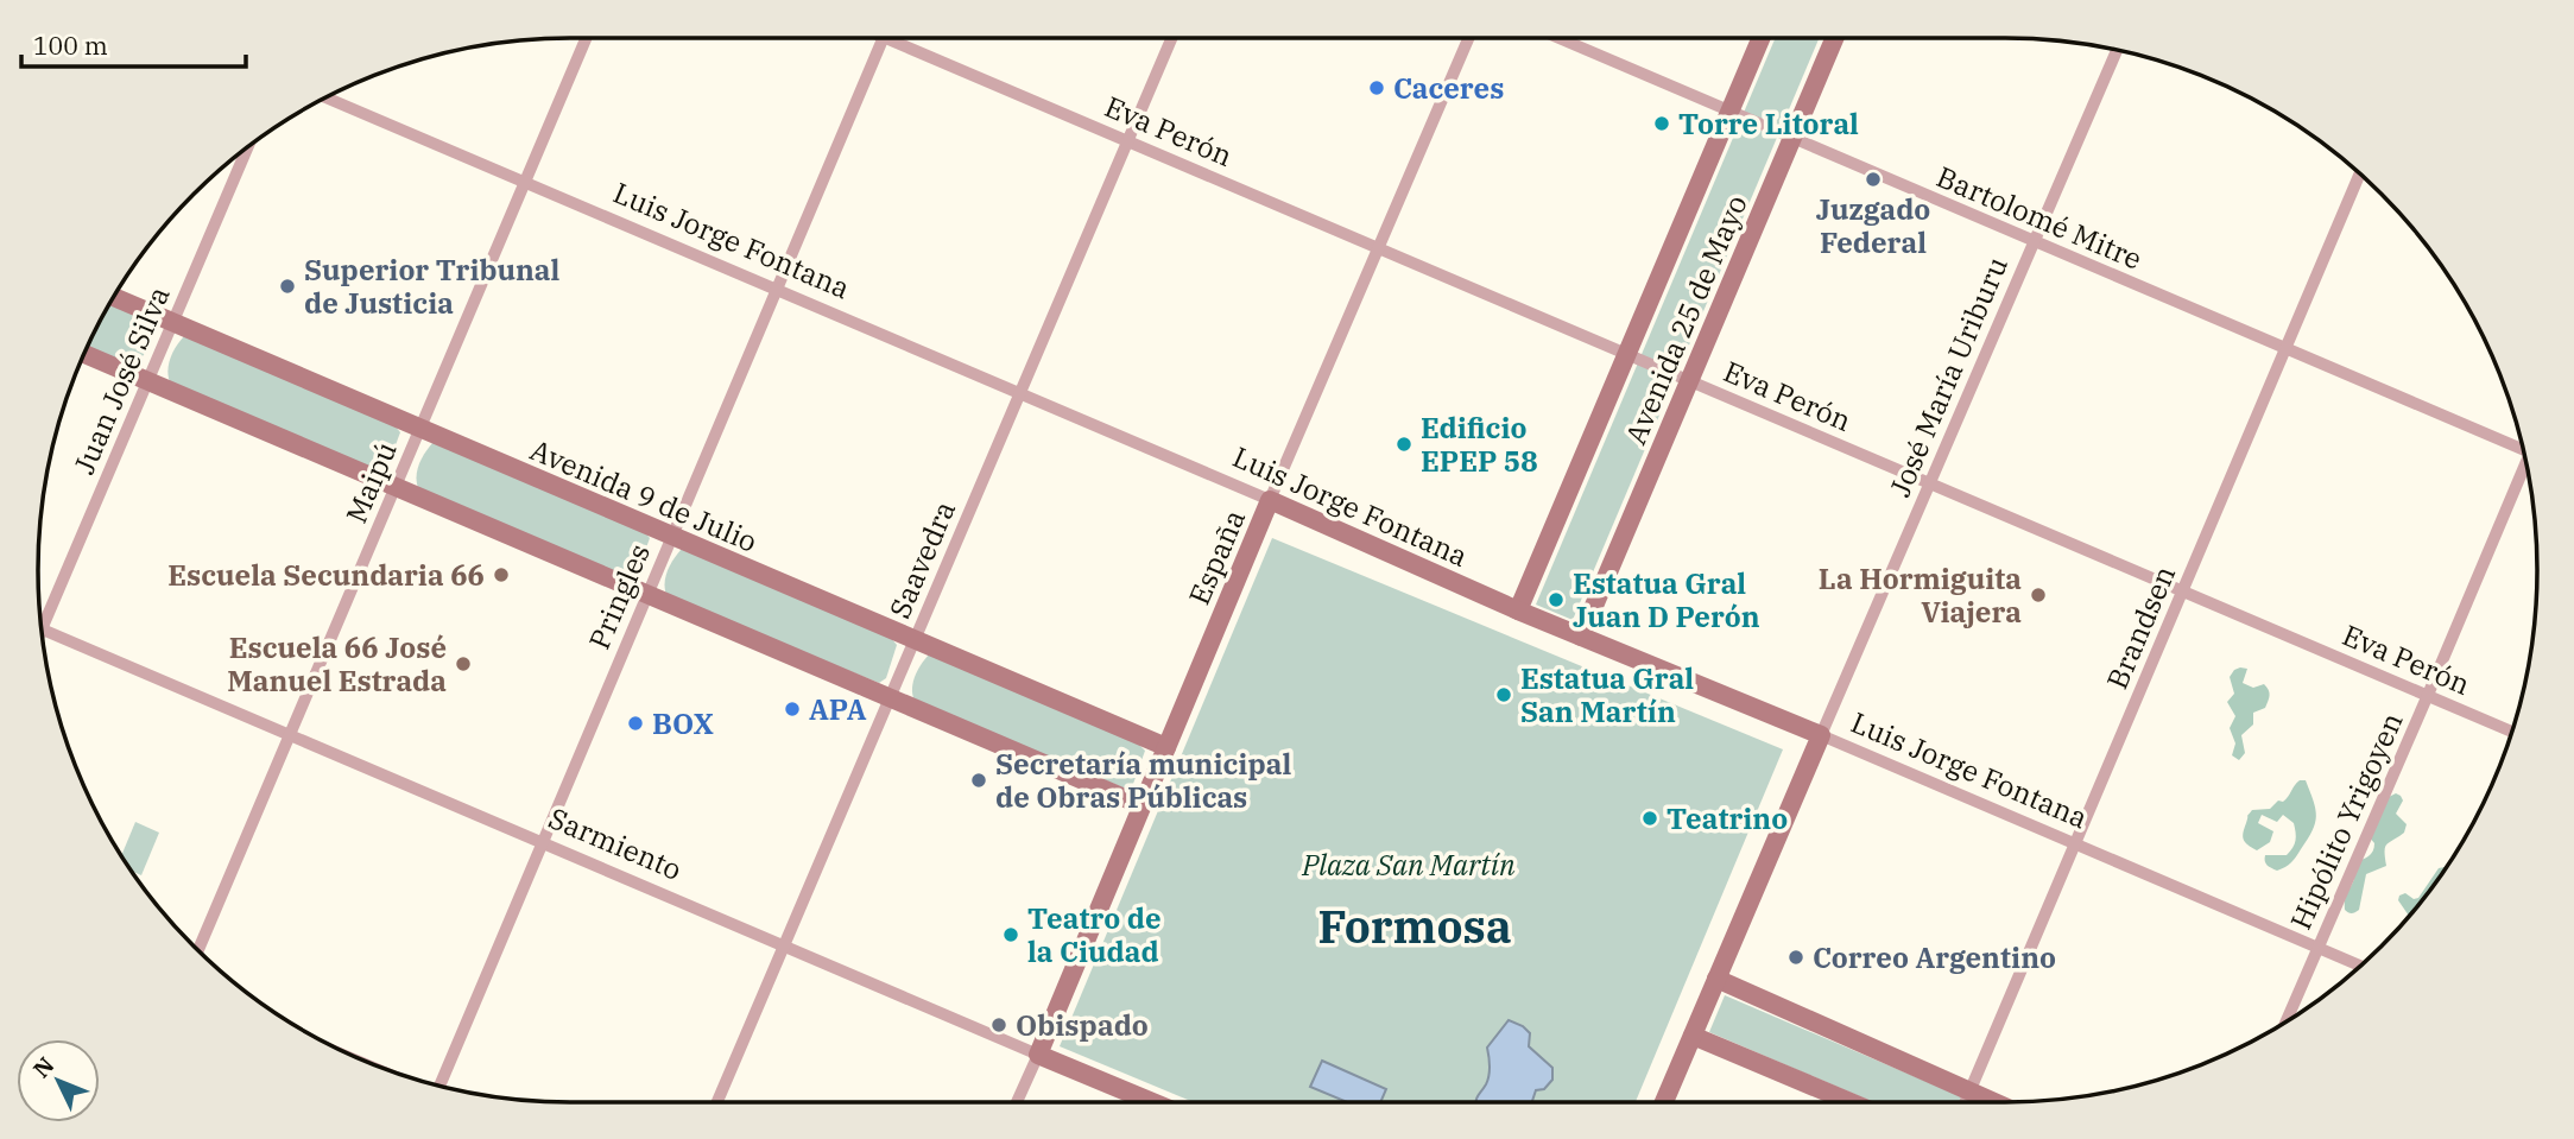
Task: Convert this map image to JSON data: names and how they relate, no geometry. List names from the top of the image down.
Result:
{
  "streets": {
    "main road": [
      "Luis Jorge Fontana",
      "Avenida 25 de Mayo",
      "Avenida 9 de Julio",
      "España",
      "Sarmiento"
    ],
    "street": [
      "Eva Perón",
      "Bartolomé Mitre",
      "José María Uriburu",
      "Juan José Silva",
      "Maipú",
      "Saavedra",
      "Pringles",
      "Brandsen",
      "Hipólito Yrigoyen"
    ]
  },
  "crossings": [
    ["Eva Perón", "Avenida 25 de Mayo"],
    ["Eva Perón", "José María Uriburu"],
    ["Eva Perón", "España"],
    ["Eva Perón", "Saavedra"],
    ["Eva Perón", "Brandsen"],
    ["Eva Perón", "Hipólito Yrigoyen"],
    ["Bartolomé Mitre", "Avenida 25 de Mayo"],
    ["Bartolomé Mitre", "José María Uriburu"],
    ["Bartolomé Mitre", "Brandsen"],
    ["Luis Jorge Fontana", "Avenida 25 de Mayo"],
    ["Luis Jorge Fontana", "José María Uriburu"],
    ["Luis Jorge Fontana", "Maipú"],
    ["Luis Jorge Fontana", "España"],
    ["Luis Jorge Fontana", "Saavedra"],
    ["Luis Jorge Fontana", "Pringles"],
    ["Luis Jorge Fontana", "Brandsen"],
    ["Luis Jorge Fontana", "Hipólito Yrigoyen"],
    ["Juan José Silva", "Avenida 9 de Julio"],
    ["Juan José Silva", "Sarmiento"],
    ["Maipú", "Avenida 9 de Julio"],
    ["Maipú", "Sarmiento"],
    ["Avenida 9 de Julio", "España"],
    ["Avenida 9 de Julio", "Saavedra"],
    ["Avenida 9 de Julio", "Pringles"],
    ["España", "Sarmiento"],
    ["Saavedra", "Sarmiento"],
    ["Pringles", "Sarmiento"]
  ],
  "districts": ["Formosa"],
  "parks": ["Plaza San Martín"],
  "places": [
    "Caceres",
    "Torre Litoral",
    "Juzgado Federal",
    "Superior Tribunal de Justicia",
    "Edificio EPEP 58",
    "Escuela Secundaria 66",
    "La Hormiguita Viajera",
    "Estatua Gral Juan D Perón",
    "Escuela 66 José Manuel Estrada",
    "Estatua Gral San Martín",
    "APA",
    "BOX",
    "Secretaría municipal de Obras Públicas",
    "Teatrino",
    "Teatro de la Ciudad",
    "Correo Argentino",
    "Obispado"
  ],
  "scale_bar": "100 m",
  "north": "top left"
}
